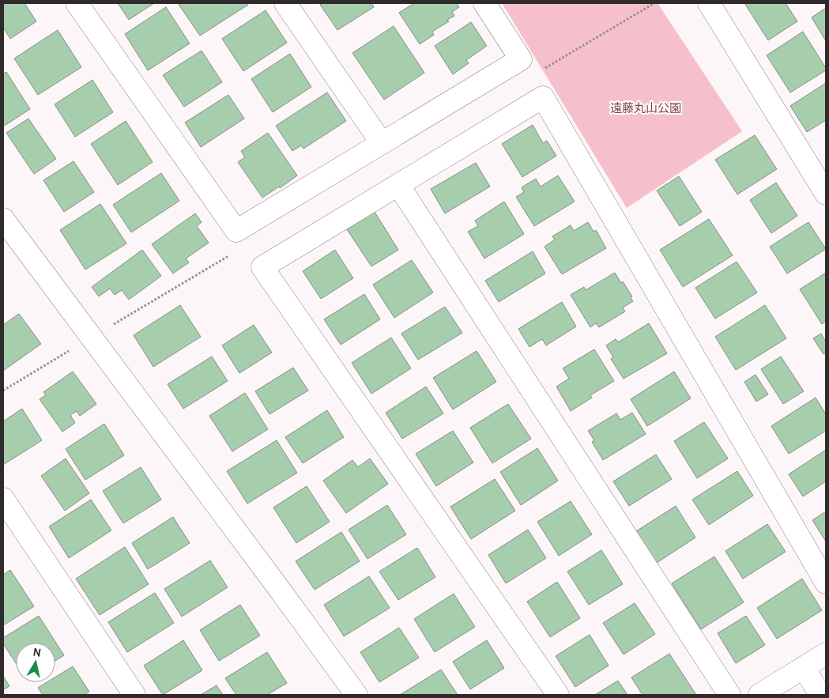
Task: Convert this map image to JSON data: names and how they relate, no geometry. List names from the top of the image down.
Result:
{
  "parks": ["遠藤丸山公園"],
  "north": "top"
}
